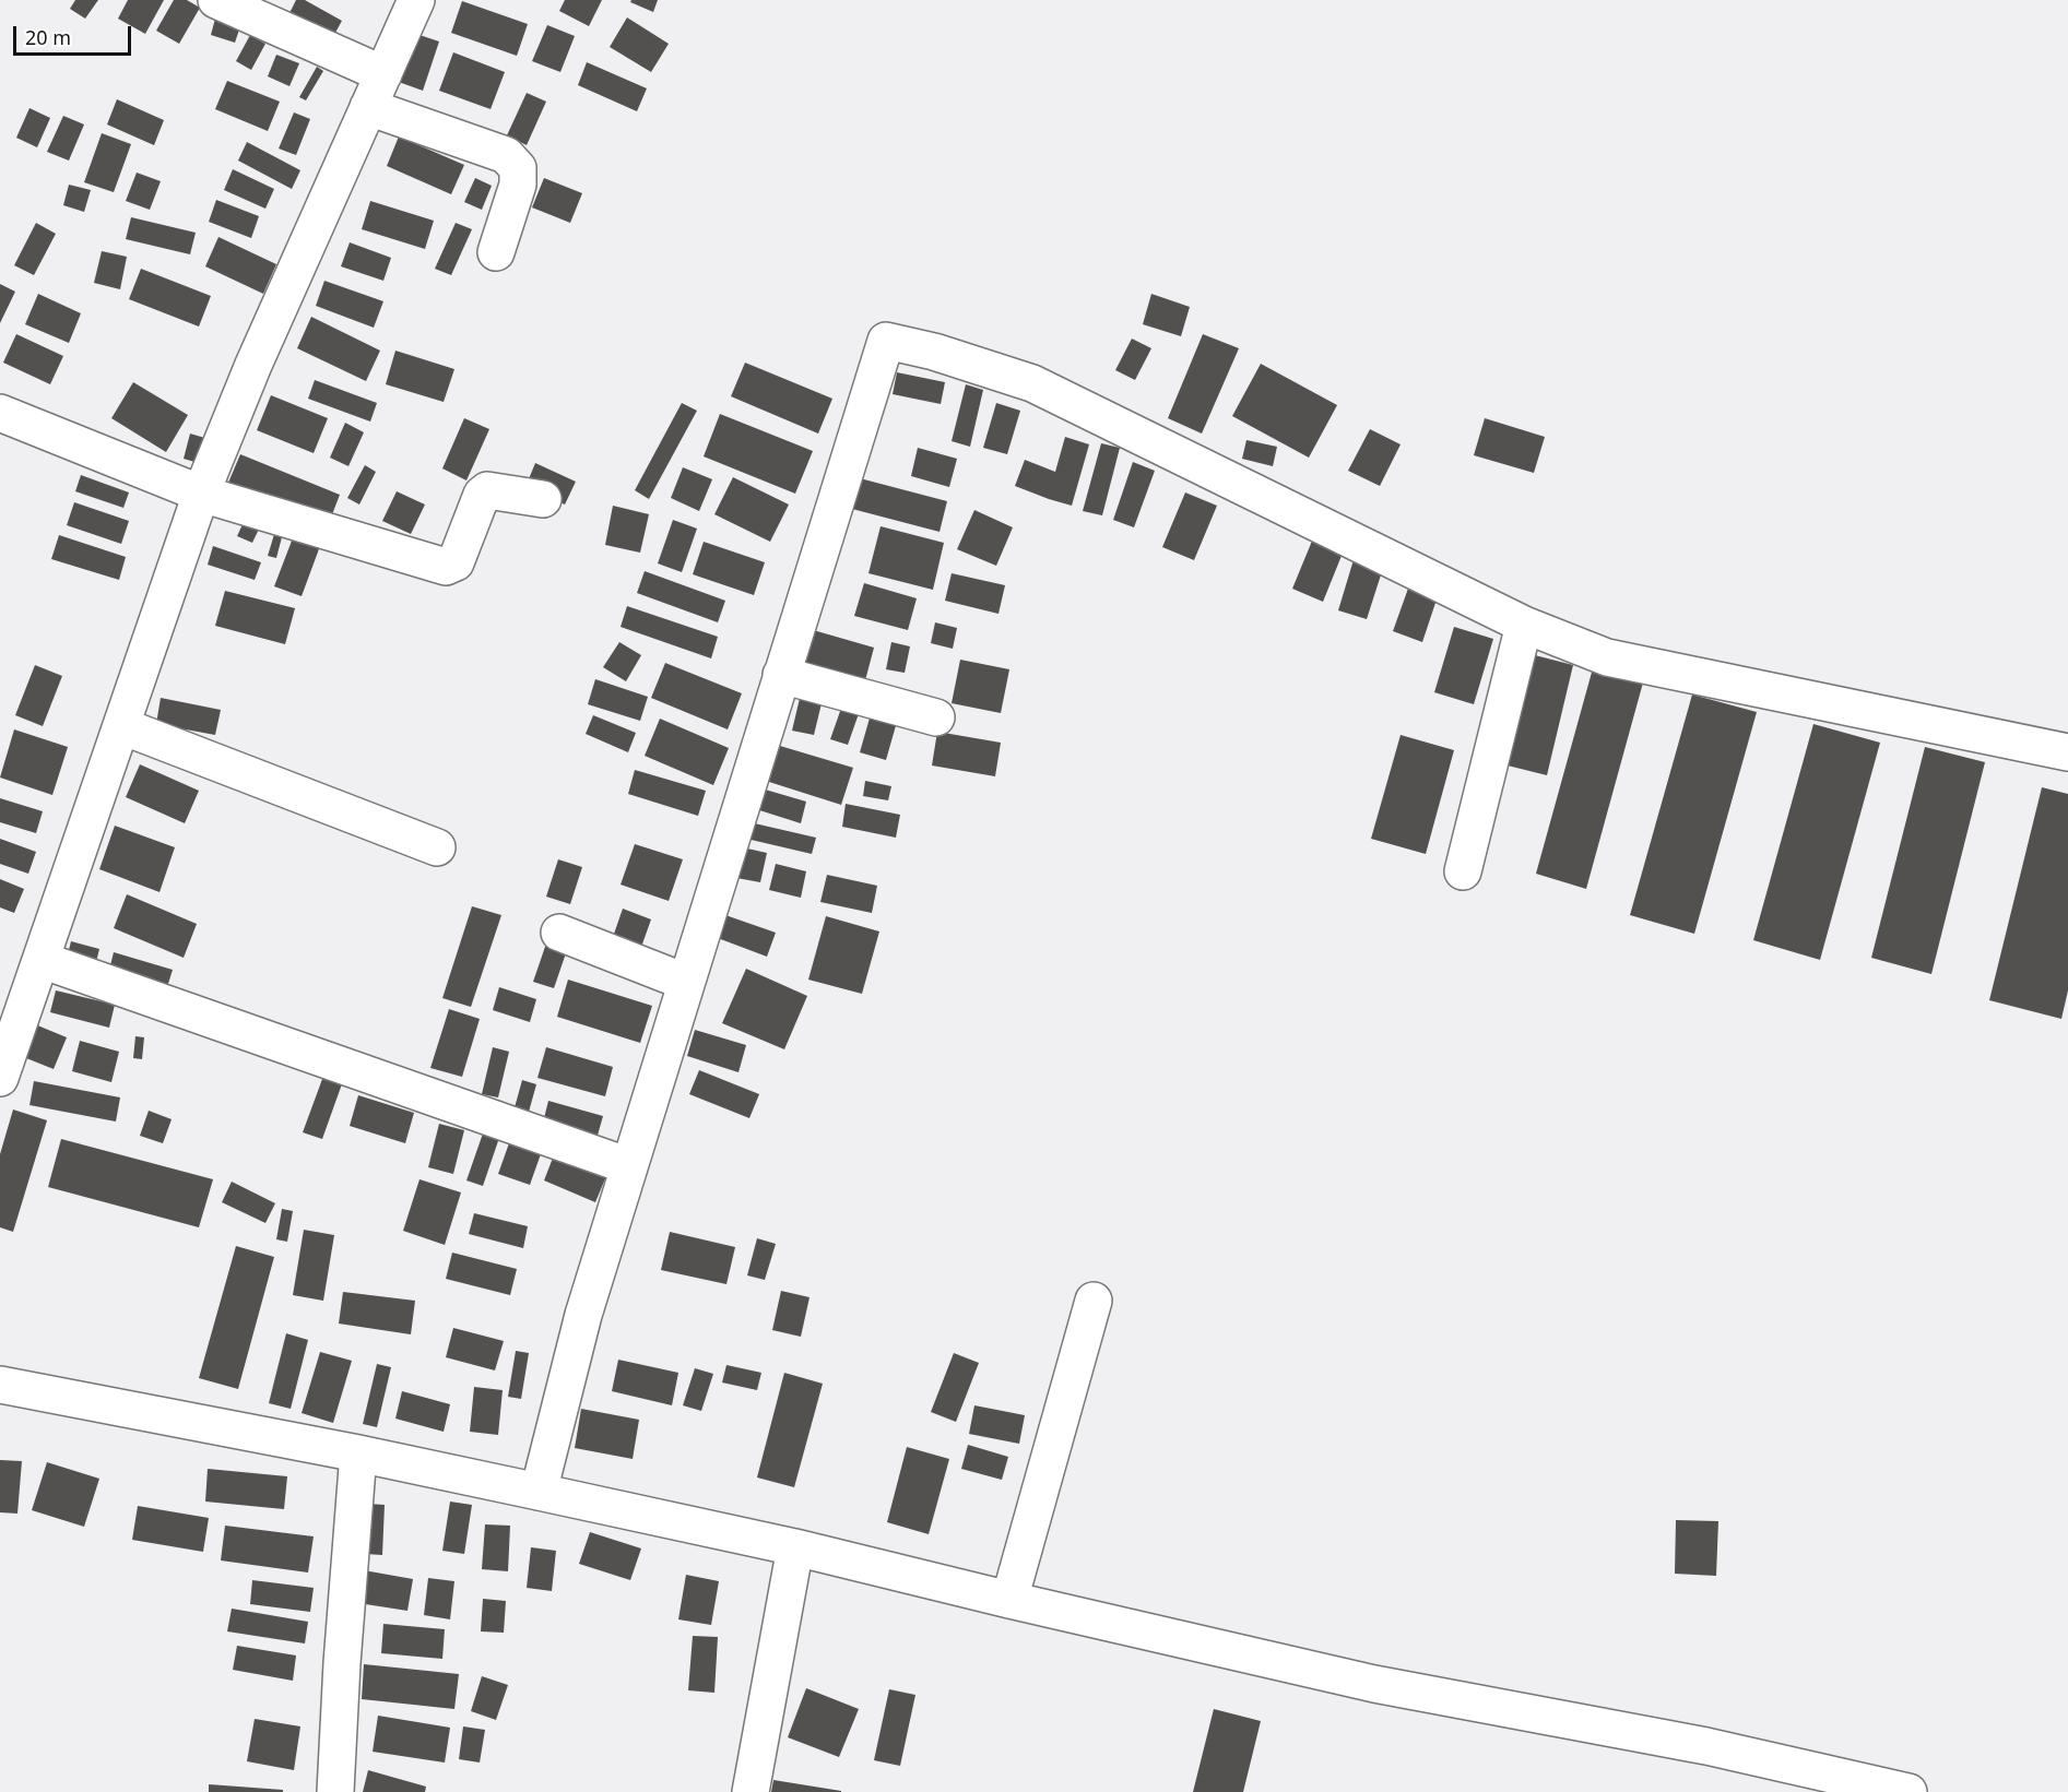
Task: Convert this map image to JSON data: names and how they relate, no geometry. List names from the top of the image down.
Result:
{
  "scale_bar": "20 m"
}
